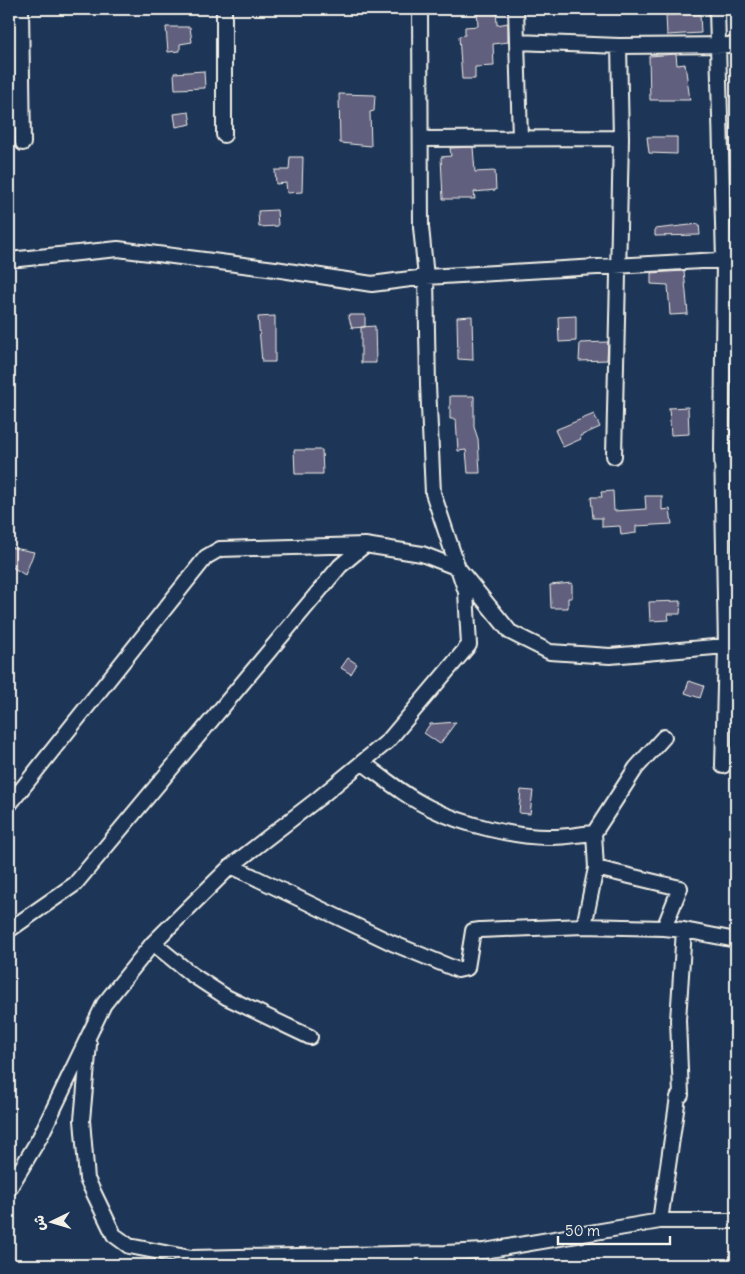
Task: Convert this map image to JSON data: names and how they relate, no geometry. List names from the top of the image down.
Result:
{
  "scale_bar": "50 m",
  "north": "left"
}
